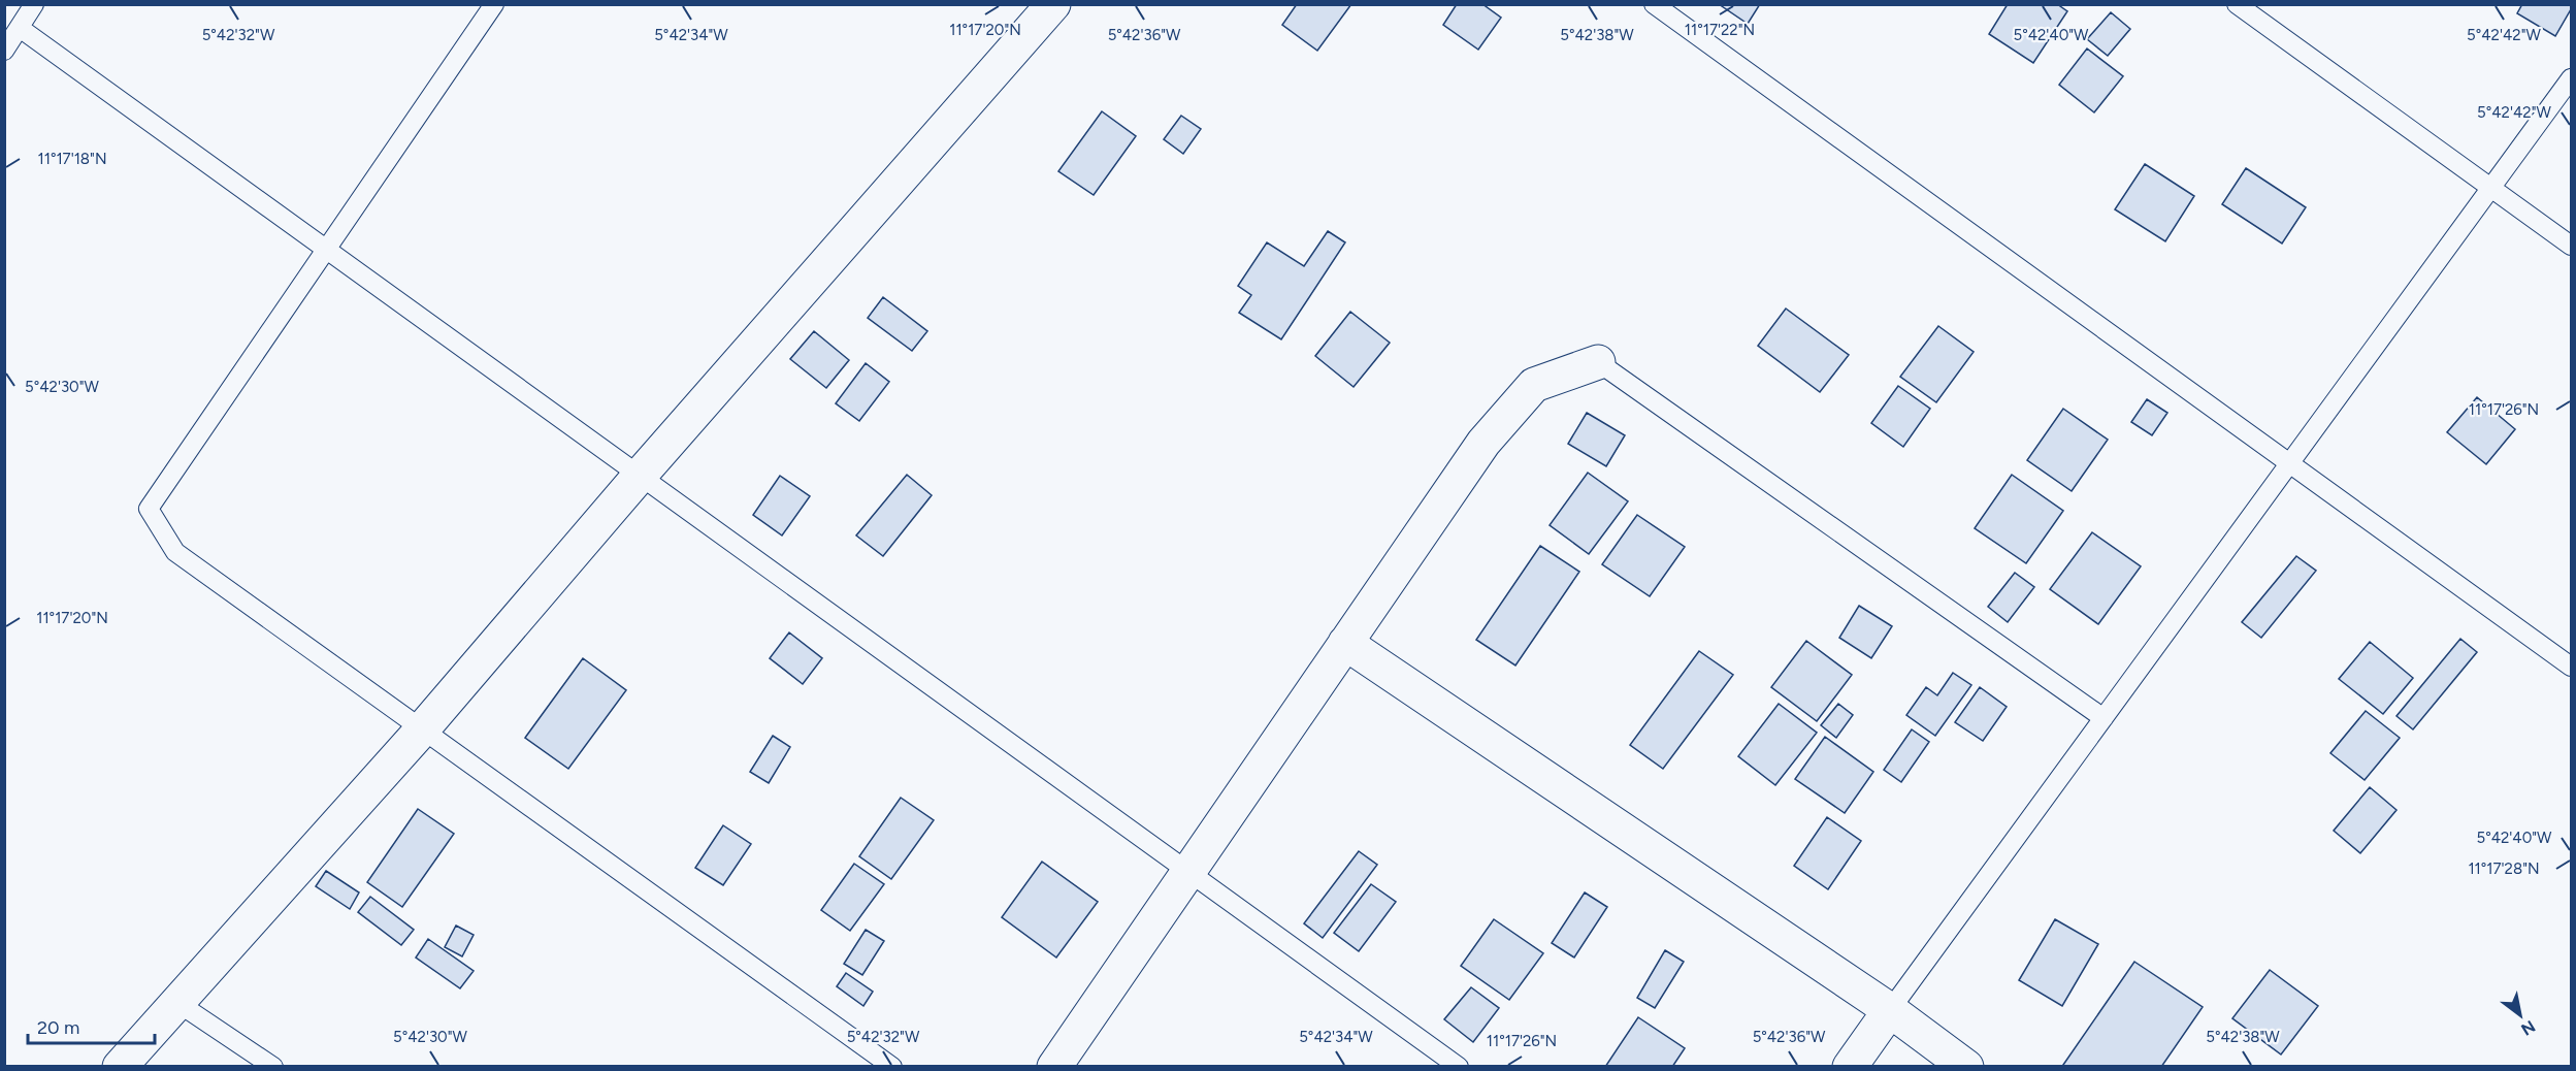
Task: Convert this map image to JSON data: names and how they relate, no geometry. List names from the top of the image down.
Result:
{
  "scale_bar": "20 m",
  "north": "bottom right",
  "coordinates": [
    "11°17'20\"N",
    "11°17'22\"N",
    "5°42'40\"W",
    "5°42'32\"W",
    "5°42'34\"W",
    "5°42'36\"W",
    "5°42'38\"W",
    "5°42'42\"W",
    "11°17'18\"N",
    "5°42'30\"W",
    "11°17'26\"N",
    "11°17'28\"N"
  ]
}
